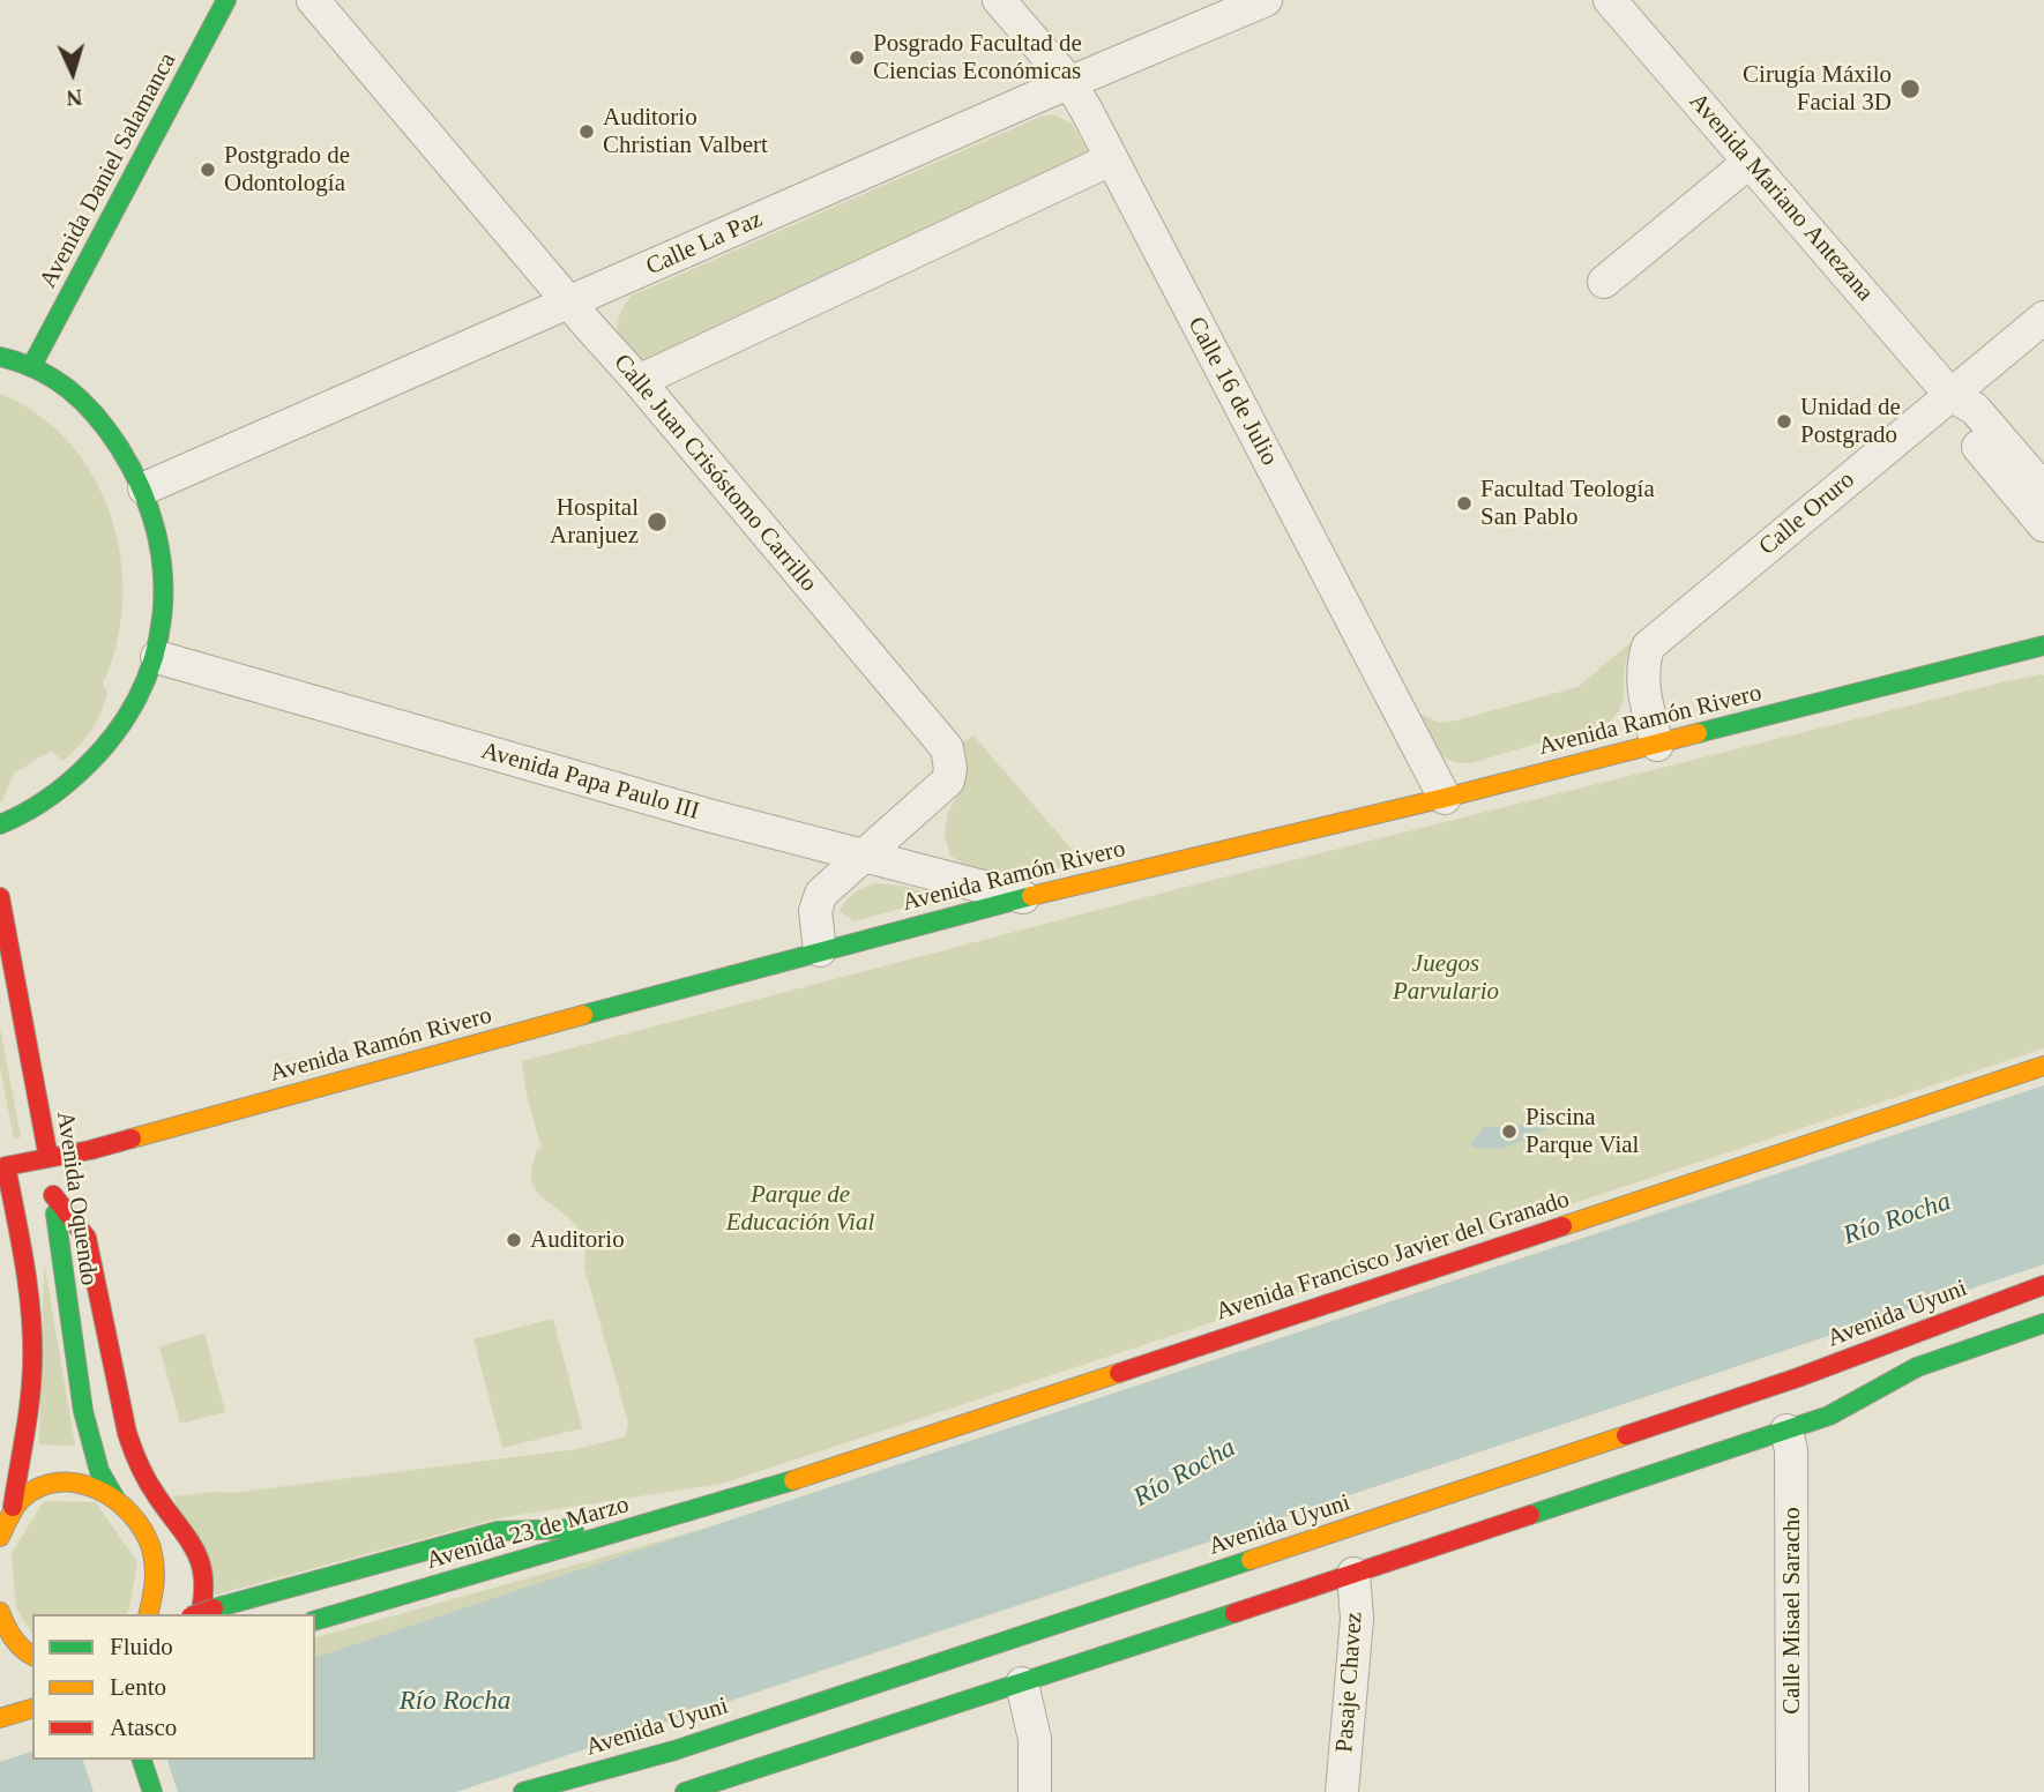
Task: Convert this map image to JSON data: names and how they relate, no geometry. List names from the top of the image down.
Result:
{
  "streets": {
    "main road": [
      "Avenida Daniel Salamanca",
      "Avenida Ramón Rivero",
      "Avenida Oquendo",
      "Avenida Francisco Javier del Granado",
      "Avenida Uyuni",
      "Avenida 23 de Marzo"
    ],
    "street": [
      "Avenida Mariano Antezana",
      "Calle La Paz",
      "Calle 16 de Julio",
      "Calle Juan Crisóstomo Carrillo",
      "Calle Oruro",
      "Avenida Papa Paulo III",
      "Calle Misael Saracho",
      "Pasaje Chavez"
    ]
  },
  "crossings": [
    ["Avenida Mariano Antezana", "Calle Oruro"],
    ["Calle La Paz", "Calle 16 de Julio"],
    ["Calle La Paz", "Calle Juan Crisóstomo Carrillo"],
    ["Calle 16 de Julio", "Avenida Ramón Rivero"],
    ["Calle Juan Crisóstomo Carrillo", "Avenida Ramón Rivero"],
    ["Calle Juan Crisóstomo Carrillo", "Avenida Papa Paulo III"],
    ["Calle Oruro", "Avenida Ramón Rivero"],
    ["Avenida Ramón Rivero", "Avenida Papa Paulo III"],
    ["Avenida Ramón Rivero", "Avenida Oquendo"],
    ["Avenida Francisco Javier del Granado", "Avenida 23 de Marzo"]
  ],
  "water": ["Río Rocha"],
  "parks": ["Juegos Parvulario", "Parque de Educación Vial"],
  "places": [
    "Posgrado Facultad de Ciencias Económicas",
    "Cirugía Máxilo Facial 3D",
    "Auditorio Christian Valbert",
    "Postgrado de Odontología",
    "Unidad de Postgrado",
    "Facultad Teología San Pablo",
    "Hospital Aranjuez",
    "Piscina Parque Vial",
    "Auditorio"
  ],
  "legend": ["Fluido", "Lento", "Atasco"],
  "north": "bottom"
}
